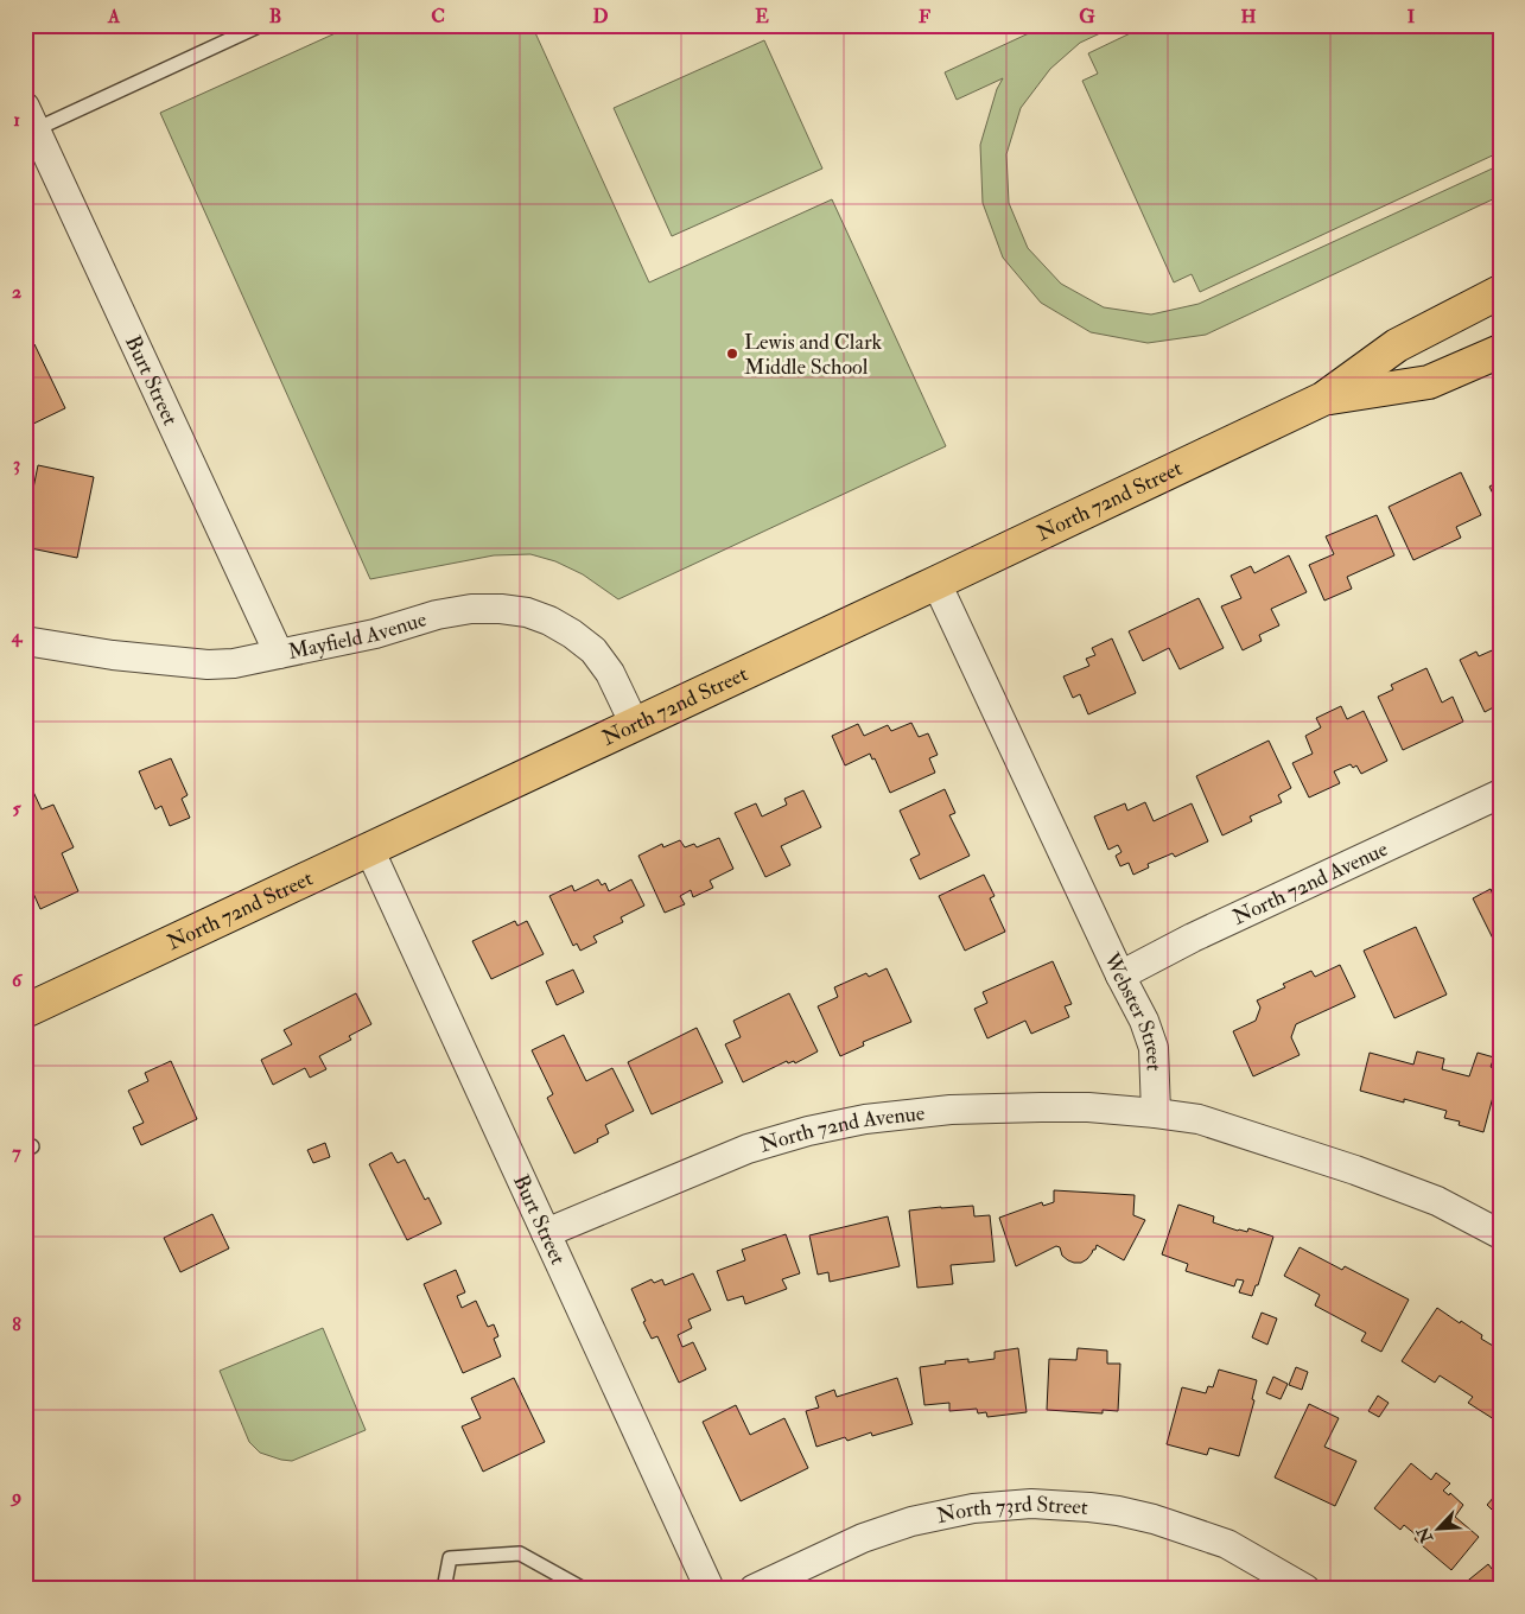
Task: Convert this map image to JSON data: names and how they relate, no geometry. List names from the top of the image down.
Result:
{
  "streets": {
    "main road": ["North 72nd Street"],
    "street": [
      "Burt Street",
      "Mayfield Avenue",
      "North 72nd Avenue",
      "Webster Street",
      "North 73rd Street"
    ]
  },
  "crossings": [
    ["Burt Street", "North 72nd Street"],
    ["Burt Street", "Mayfield Avenue"],
    ["Burt Street", "North 72nd Avenue"],
    ["North 72nd Street", "Mayfield Avenue"],
    ["North 72nd Street", "Webster Street"],
    ["North 72nd Avenue", "Webster Street"]
  ],
  "places": ["Lewis and Clark Middle School"],
  "north": "bottom left",
  "grid": {
    "columns": [
      "A",
      "B",
      "C",
      "D",
      "E",
      "F",
      "G",
      "H",
      "I"
    ],
    "rows": [
      "1",
      "2",
      "3",
      "4",
      "5",
      "6",
      "7",
      "8",
      "9"
    ]
  }
}
